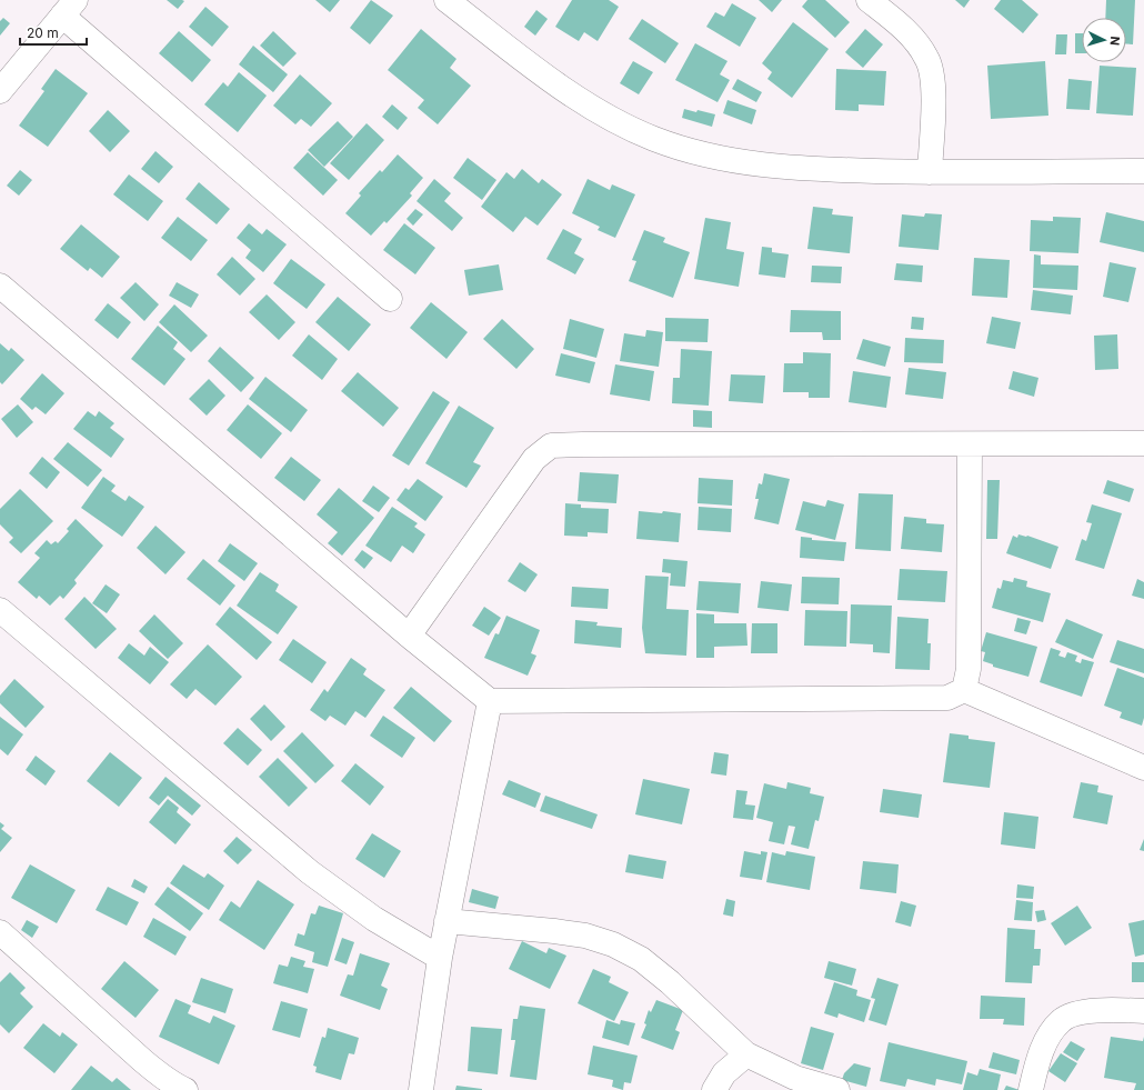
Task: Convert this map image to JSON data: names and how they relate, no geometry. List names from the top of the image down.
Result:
{
  "scale_bar": "20 m",
  "north": "right"
}
